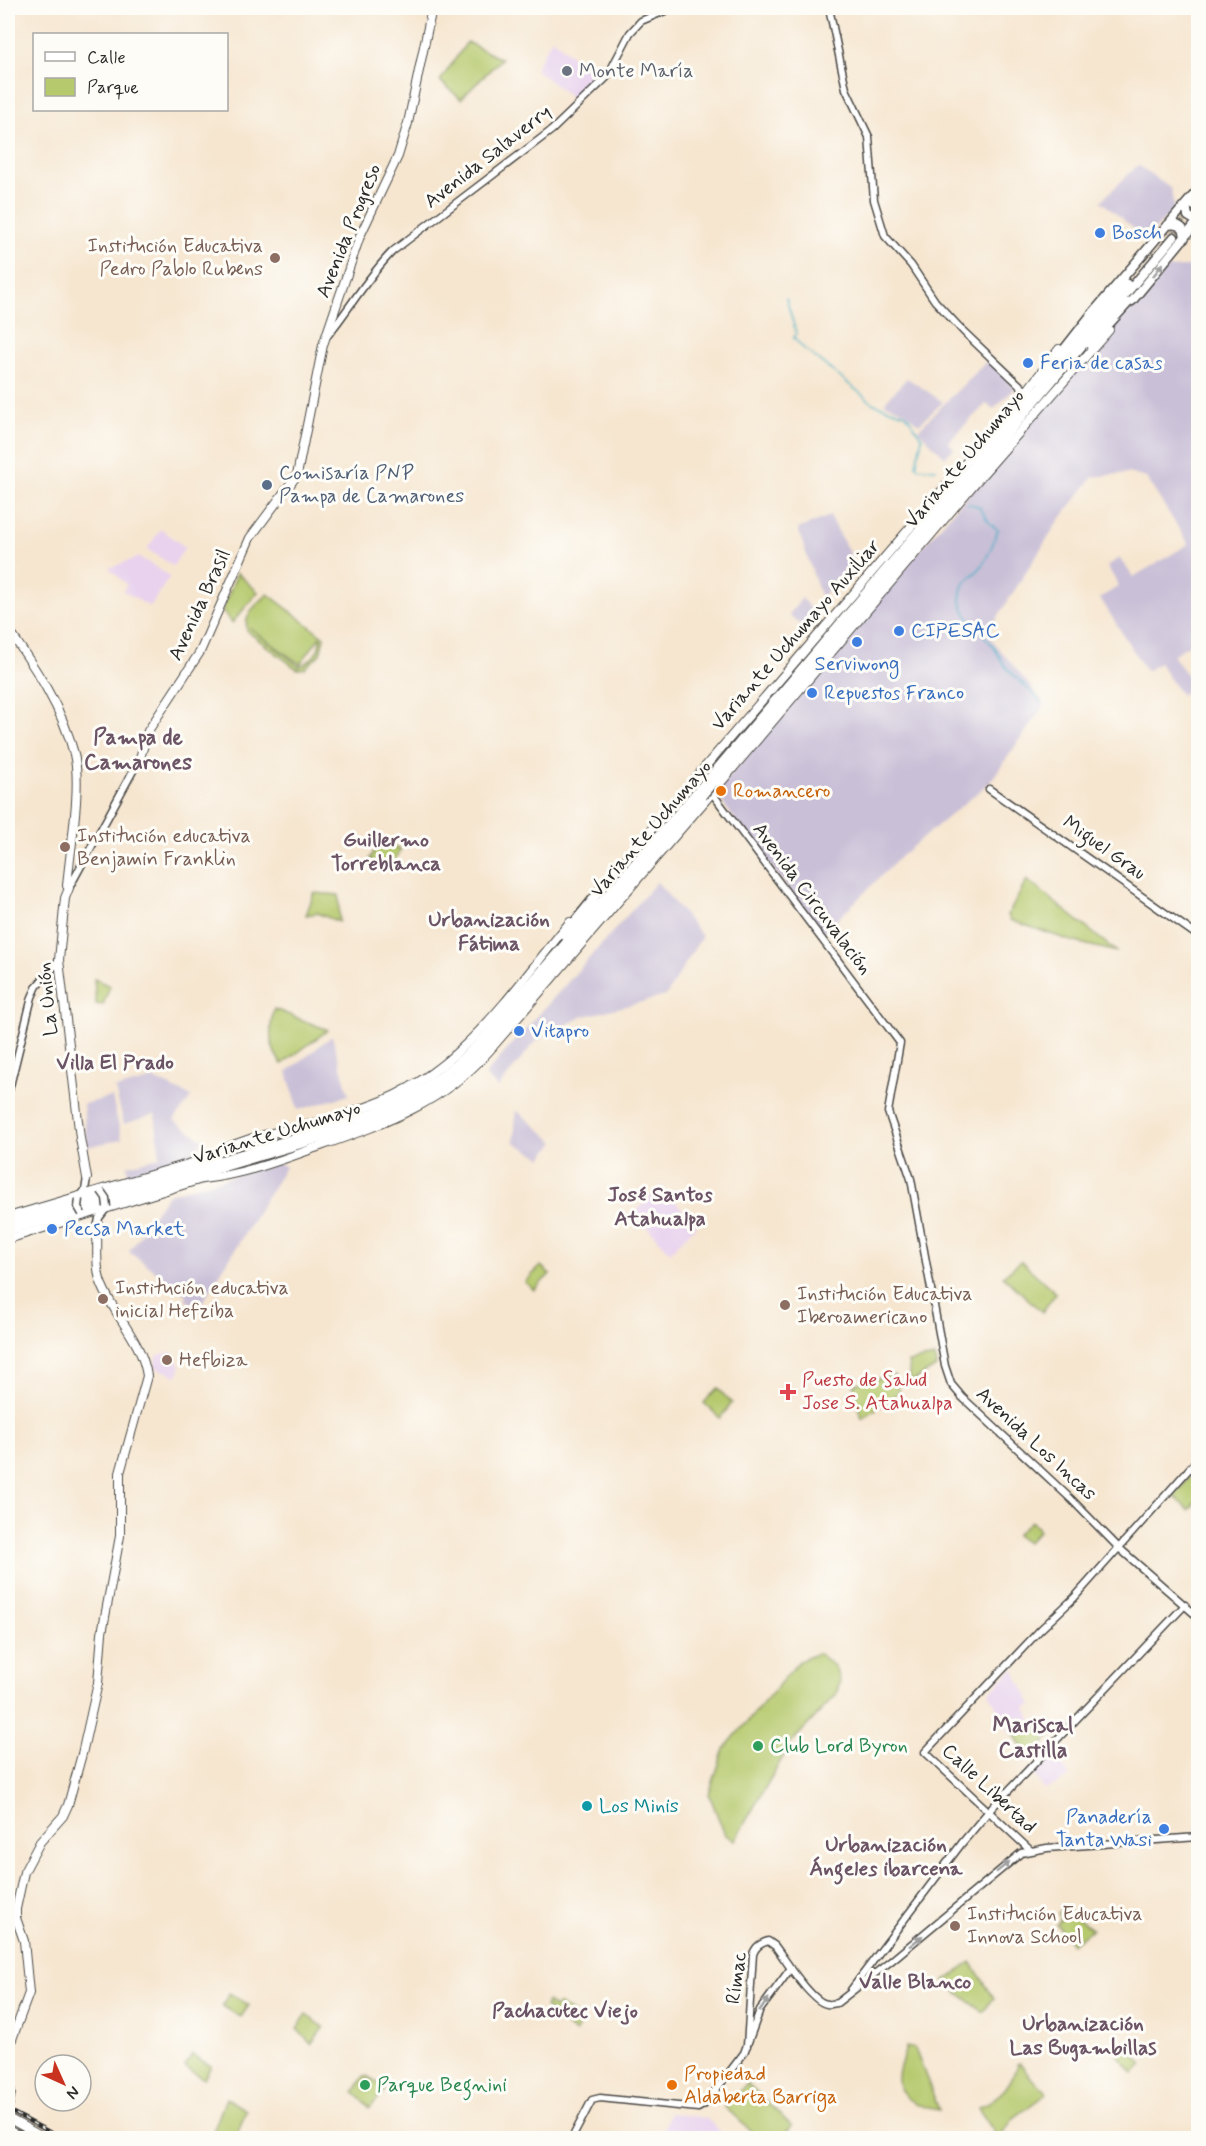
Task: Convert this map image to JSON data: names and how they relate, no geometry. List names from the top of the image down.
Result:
{
  "streets": {
    "highway": ["Variante Uchumayo"],
    "main road": [
      "Avenida Progreso",
      "Avenida Brasil",
      "Variante Uchumayo Auxiliar",
      "La Unión"
    ],
    "street": [
      "Avenida Salaverry",
      "Miguel Grau",
      "Avenida Circuvalación",
      "Avenida Los Incas",
      "Calle Libertad",
      "Rímac"
    ]
  },
  "crossings": [
    ["Avenida Salaverry", "Avenida Progreso"],
    ["Avenida Progreso", "Avenida Brasil"],
    ["Variante Uchumayo", "Variante Uchumayo Auxiliar"],
    ["Variante Uchumayo", "Avenida Circuvalación"],
    ["Avenida Brasil", "La Unión"],
    ["Variante Uchumayo Auxiliar", "Avenida Circuvalación"],
    ["Avenida Circuvalación", "Avenida Los Incas"],
    ["Avenida Los Incas", "Calle Libertad"]
  ],
  "districts": [
    "Pampa de Camarones",
    "Guillermo Torreblanca",
    "Urbanización Fátima",
    "Villa El Prado",
    "José Santos Atahualpa",
    "Mariscal Castilla",
    "Urbanización Ángeles ibarcena",
    "Valle Blanco",
    "Pachacutec Viejo",
    "Urbanización Las Bugambillas"
  ],
  "places": {
    "other": [
      "Monte María",
      "Bosch",
      "Institución Educativa Pedro Pablo Rubens",
      "Feria de casas",
      "Comisaría PNP Pampa de Camarones",
      "CIPESAC",
      "Serviwong",
      "Repuestos Franco",
      "Romancero",
      "Institución educativa Benjamin Franklin",
      "Vitapro",
      "Pecsa Market",
      "Institución educativa inicial Hefziba",
      "Institución Educativa Iberoamericano",
      "Hefbiza",
      "Club Lord Byron",
      "Los Minis",
      "Panadería Tanta Wasi",
      "Institución Educativa Innova School",
      "Parque Begnini",
      "Propiedad Aldaberta Barriga"
    ],
    "health": ["Puesto de Salud Jose S. Atahualpa"]
  },
  "legend": ["Calle", "Parque"],
  "north": "bottom right"
}
